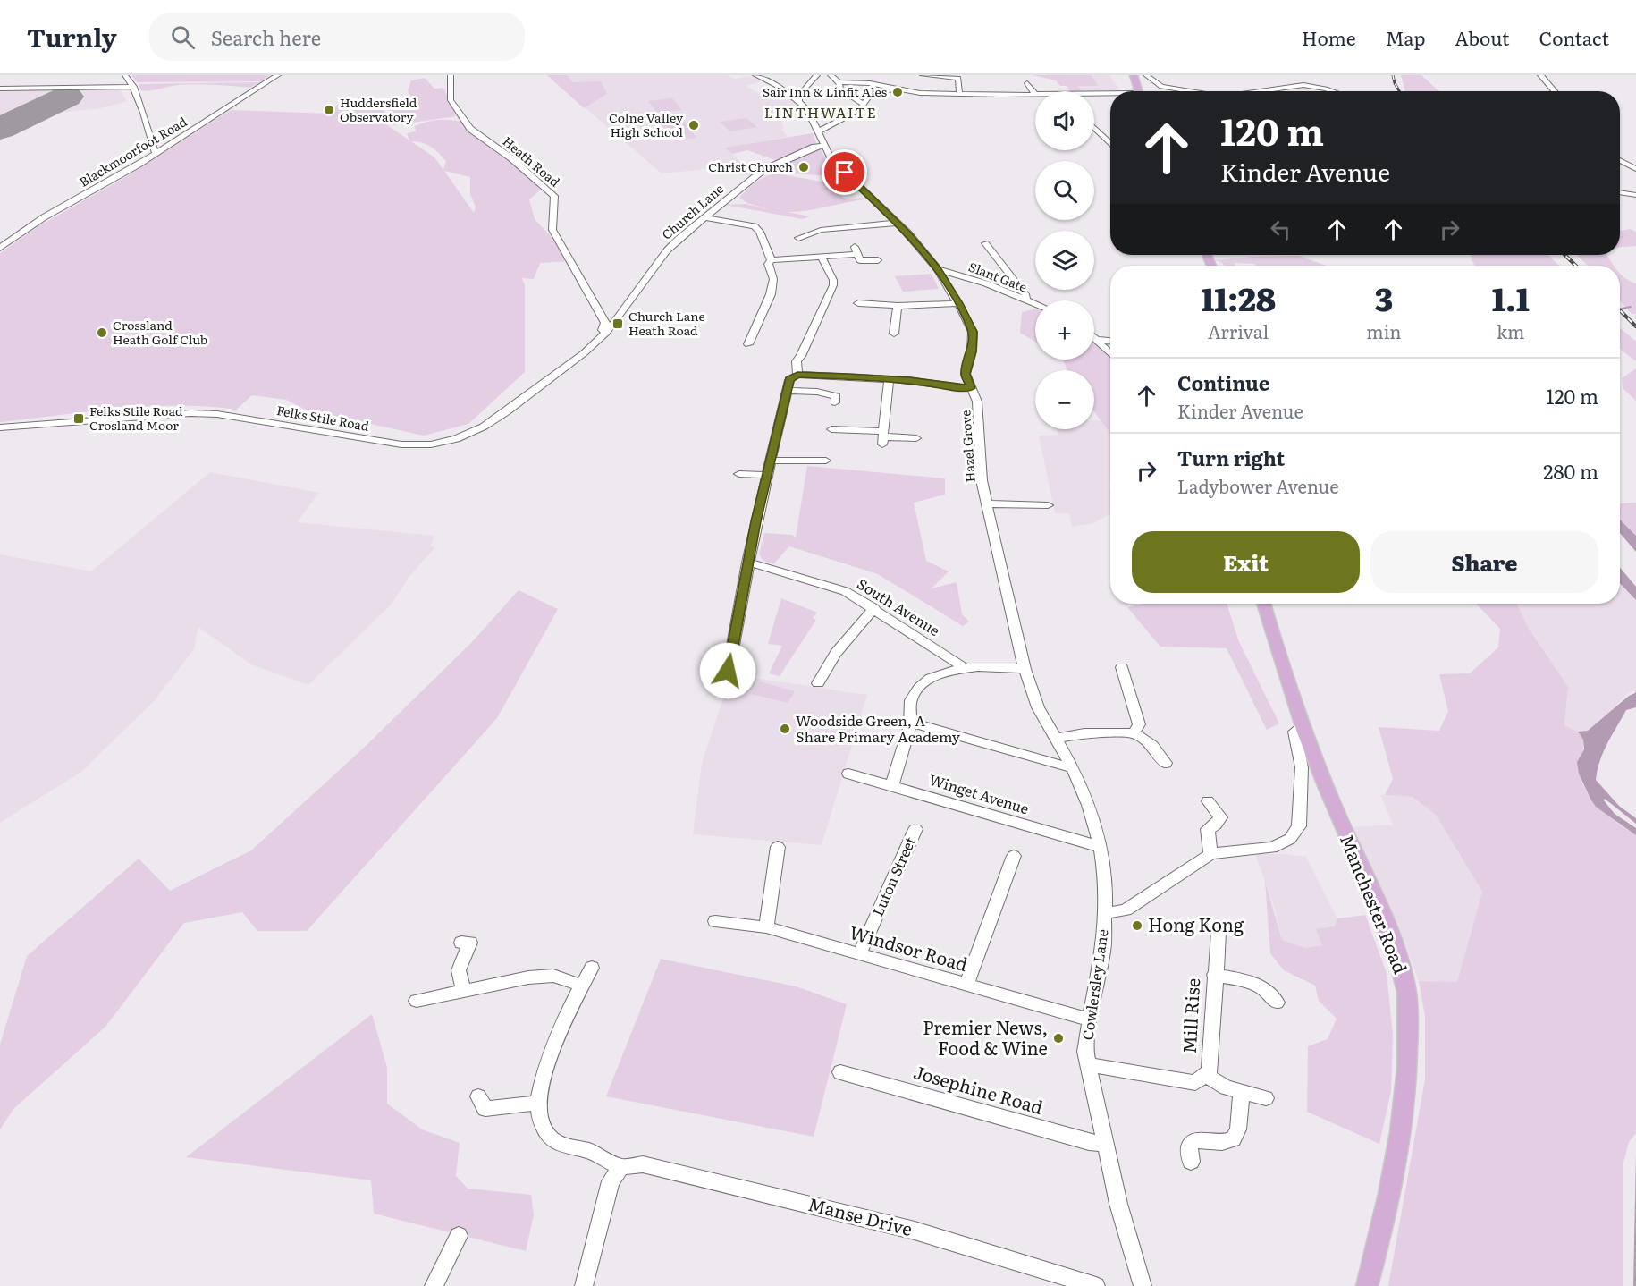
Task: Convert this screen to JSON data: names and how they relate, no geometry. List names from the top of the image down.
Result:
{
  "streets": {
    "main road": ["Manchester Road"],
    "street": [
      "Blackmoorfoot Road",
      "Heath Road",
      "Church Lane",
      "Slant Gate",
      "Felks Stile Road",
      "Hazel Grove",
      "South Avenue",
      "Winget Avenue",
      "Luton Street",
      "Windsor Road",
      "Cowlersley Lane",
      "Mill Rise",
      "Josephine Road",
      "Manse Drive"
    ]
  },
  "crossings": [
    ["Heath Road", "Church Lane"],
    ["Heath Road", "Felks Stile Road"],
    ["Church Lane", "Felks Stile Road"],
    ["Slant Gate", "Hazel Grove"],
    ["Hazel Grove", "Cowlersley Lane"],
    ["Winget Avenue", "Cowlersley Lane"],
    ["Luton Street", "Windsor Road"],
    ["Windsor Road", "Cowlersley Lane"],
    ["Cowlersley Lane", "Mill Rise"],
    ["Cowlersley Lane", "Josephine Road"]
  ],
  "districts": ["LINTHWAITE"],
  "places": {
    "other": [
      "Sair Inn & Linfit Ales",
      "Huddersfield Observatory",
      "Colne Valley High School",
      "Christ Church",
      "Crossland Heath Golf Club",
      "Woodside Green, A Share Primary Academy",
      "Hong Kong",
      "Premier News, Food & Wine"
    ],
    "transit": ["Church Lane Heath Road", "Felks Stile Road Crosland Moor"]
  },
  "page": {
    "header": "Turnly",
    "search": "Search here",
    "nav": [
      "Home",
      "Map",
      "About",
      "Contact"
    ],
    "map_buttons": ["+", "−"],
    "turn": ["120 m", "Kinder Avenue"],
    "eta": [
      "11:28",
      "Arrival",
      "3",
      "min",
      "1.1",
      "km"
    ],
    "list": [
      {
        "name": "Continue",
        "note": "Kinder Avenue",
        "value": "120 m"
      },
      {
        "name": "Turn right",
        "note": "Ladybower Avenue",
        "value": "280 m"
      }
    ],
    "buttons": ["Exit", "Share"]
  }
}
